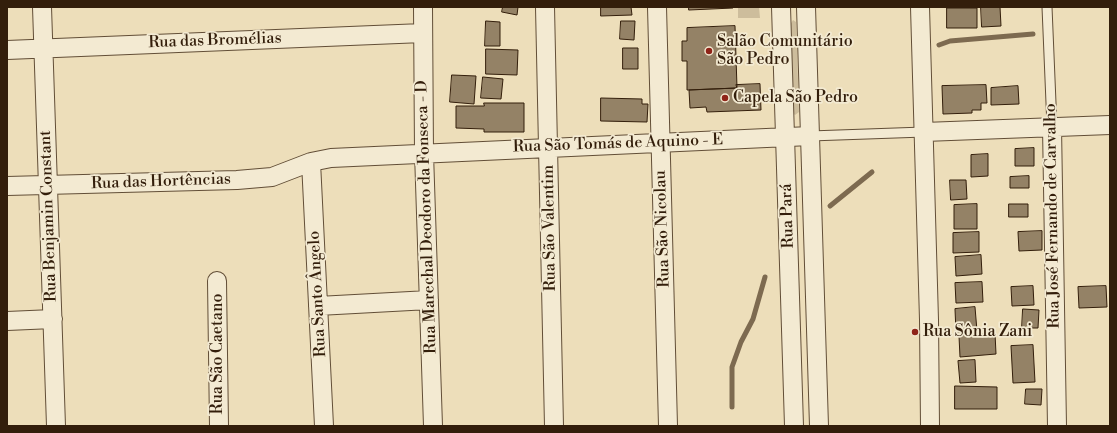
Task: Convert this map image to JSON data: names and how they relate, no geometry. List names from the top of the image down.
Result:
{
  "streets": {
    "street": [
      "Rua das Bromélias",
      "Rua São Tomás de Aquino - E",
      "Rua das Hortências",
      "Rua Benjamin Constant",
      "Rua Pará",
      "Rua José Fernando de Carvalho",
      "Rua Marechal Deodoro da Fonseca - D",
      "Rua São Valentim",
      "Rua São Nicolau",
      "Rua Santo Ângelo",
      "Rua São Caetano"
    ]
  },
  "crossings": [
    ["Rua das Bromélias", "Rua Benjamin Constant"],
    ["Rua das Bromélias", "Rua Marechal Deodoro da Fonseca - D"],
    ["Rua São Tomás de Aquino - E", "Rua das Hortências"],
    ["Rua São Tomás de Aquino - E", "Rua Pará"],
    ["Rua São Tomás de Aquino - E", "Rua Marechal Deodoro da Fonseca - D"],
    ["Rua São Tomás de Aquino - E", "Rua São Valentim"],
    ["Rua São Tomás de Aquino - E", "Rua São Nicolau"],
    ["Rua São Tomás de Aquino - E", "Rua Santo Ângelo"],
    ["Rua das Hortências", "Rua Benjamin Constant"],
    ["Rua das Hortências", "Rua Santo Ângelo"]
  ],
  "places": ["Salão Comunitário São Pedro", "Capela São Pedro", "Rua Sônia Zani"]
}
